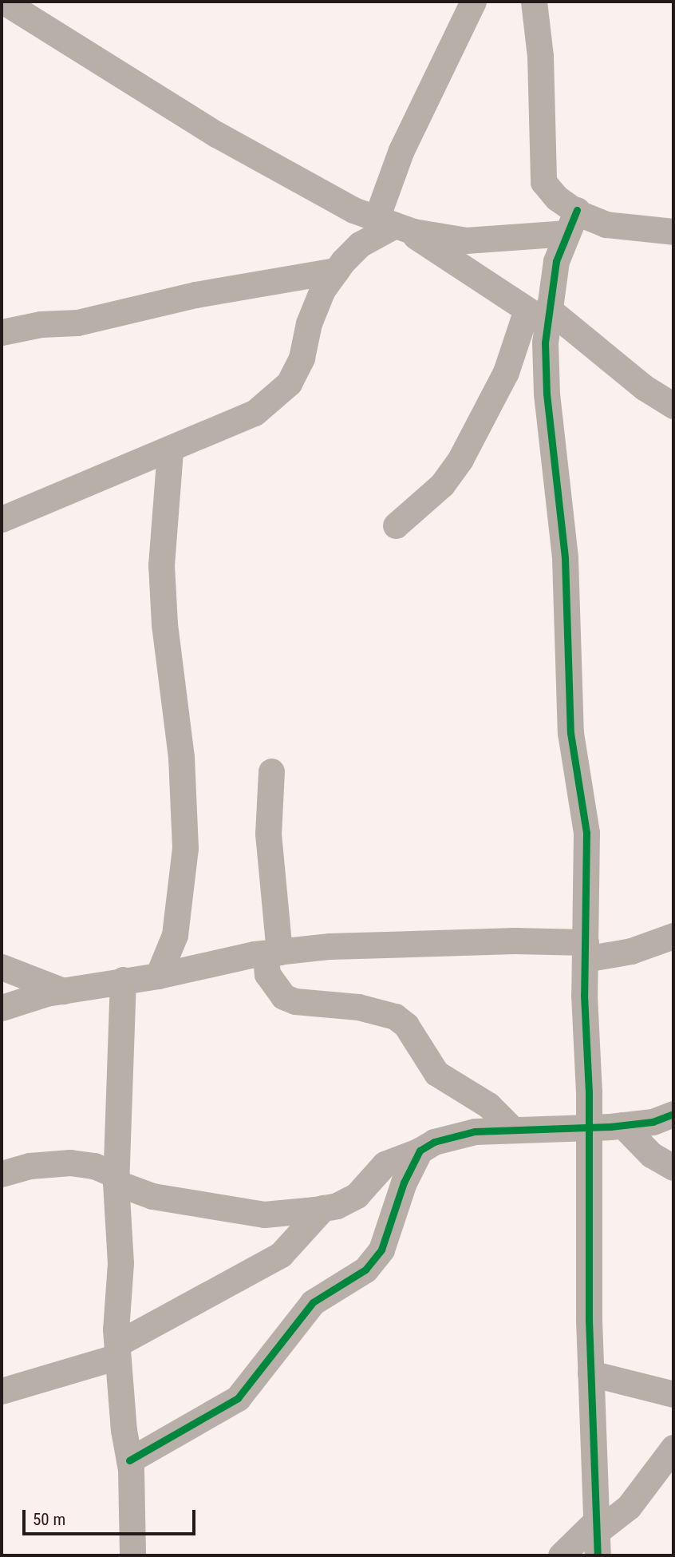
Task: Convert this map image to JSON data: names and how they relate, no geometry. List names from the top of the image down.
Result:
{
  "scale_bar": "50 m"
}
